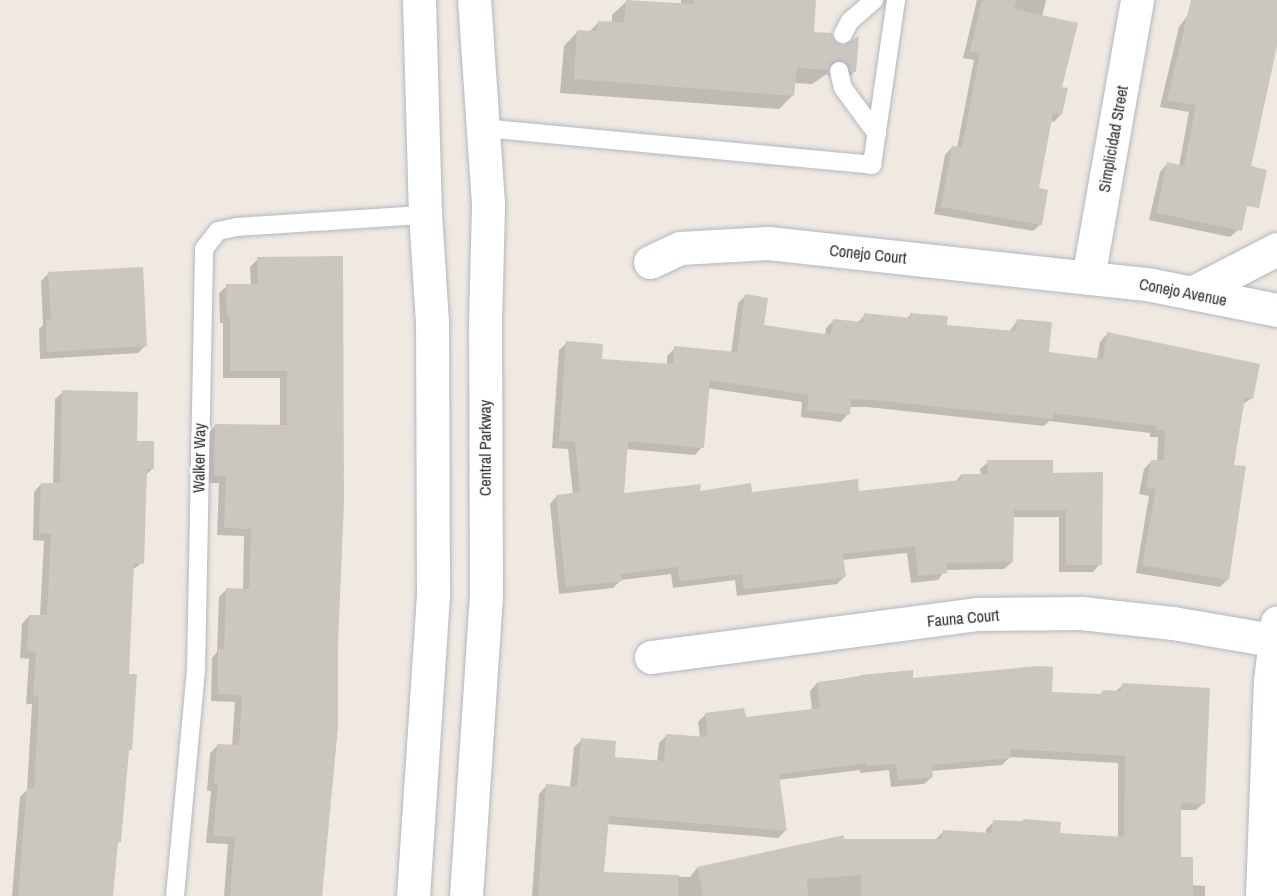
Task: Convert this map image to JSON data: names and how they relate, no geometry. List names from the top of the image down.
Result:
{
  "streets": {
    "street": [
      "Simplicidad Street",
      "Conejo Court",
      "Conejo Avenue",
      "Central Parkway",
      "Fauna Court"
    ],
    "lane": ["Walker Way"]
  },
  "crossings": [
    ["Simplicidad Street", "Conejo Court"],
    ["Simplicidad Street", "Conejo Avenue"],
    ["Conejo Court", "Conejo Avenue"]
  ]
}
